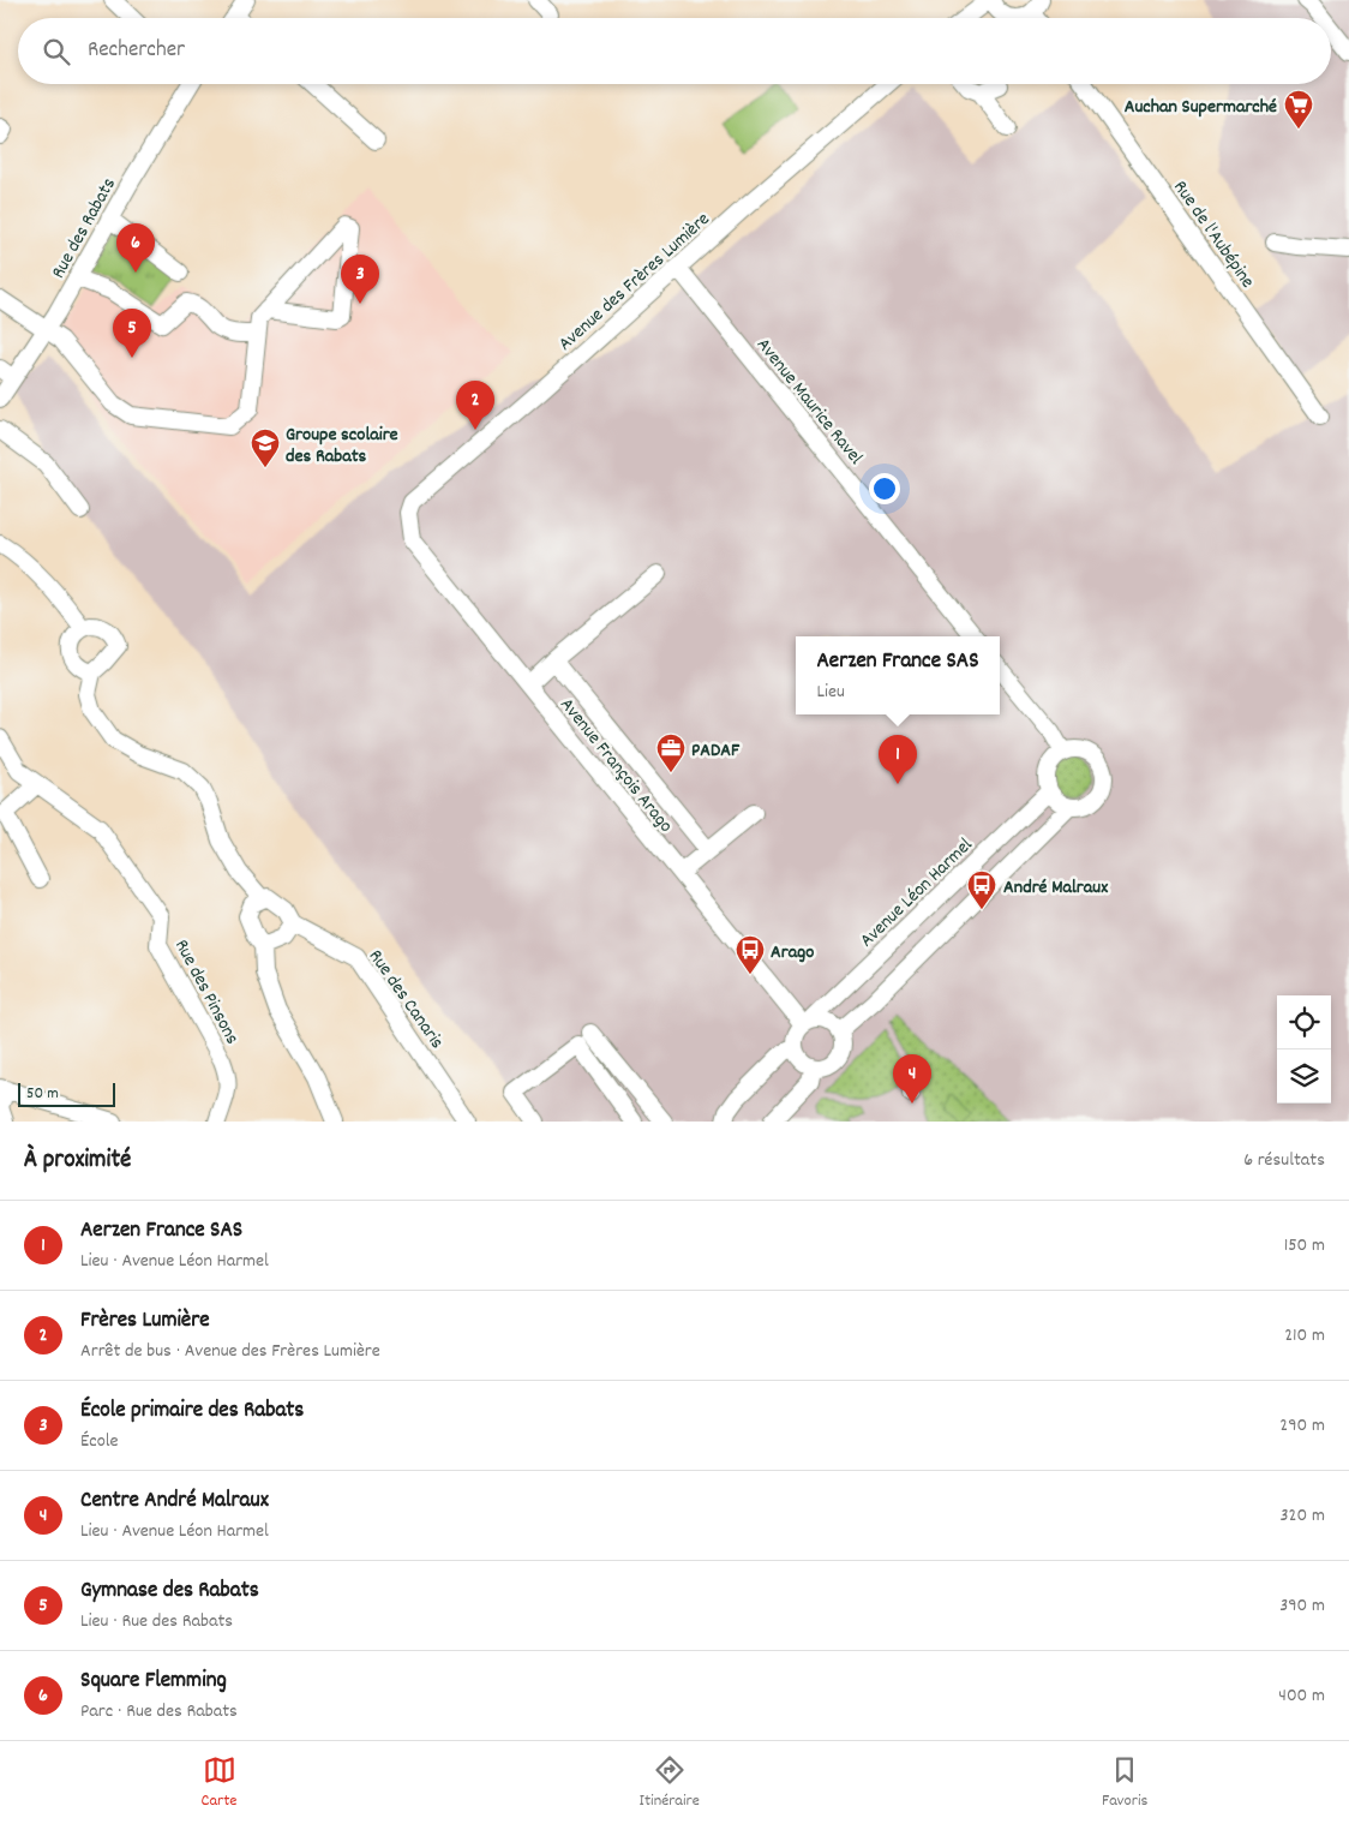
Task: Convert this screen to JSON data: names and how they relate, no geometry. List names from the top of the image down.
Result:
{
  "streets": {
    "street": [
      "Rue des Rabats",
      "Rue de l'Aubépine",
      "Avenue des Frères Lumière",
      "Avenue Maurice Ravel",
      "Avenue François Arago",
      "Avenue Léon Harmel",
      "Rue des Pinsons",
      "Rue des Canaris"
    ]
  },
  "crossings": [
    ["Avenue des Frères Lumière", "Avenue Maurice Ravel"],
    ["Avenue des Frères Lumière", "Avenue François Arago"],
    ["Avenue François Arago", "Avenue Léon Harmel"]
  ],
  "places": {
    "supermarket": ["Auchan Supermarché"],
    "school or university": ["Groupe scolaire des Rabats"],
    "office": ["PADAF"],
    "bus stop": ["André Malraux", "Arago"]
  },
  "scale_bar": "50 m",
  "page": {
    "search": "Rechercher",
    "pins": [
      "6",
      "3",
      "5",
      "2",
      "1",
      "4"
    ],
    "popup": ["Aerzen France SAS", "Lieu"],
    "scale": "50 m",
    "heading": ["À proximité", "6 résultats"],
    "list": [
      {
        "mark": "1",
        "name": "Aerzen France SAS",
        "note": "Lieu · Avenue Léon Harmel",
        "value": "150 m"
      },
      {
        "mark": "2",
        "name": "Frères Lumière",
        "note": "Arrêt de bus · Avenue des Frères Lumière",
        "value": "210 m"
      },
      {
        "mark": "3",
        "name": "École primaire des Rabats",
        "note": "École",
        "value": "290 m"
      },
      {
        "mark": "4",
        "name": "Centre André Malraux",
        "note": "Lieu · Avenue Léon Harmel",
        "value": "320 m"
      },
      {
        "mark": "5",
        "name": "Gymnase des Rabats",
        "note": "Lieu · Rue des Rabats",
        "value": "390 m"
      },
      {
        "mark": "6",
        "name": "Square Flemming",
        "note": "Parc · Rue des Rabats",
        "value": "400 m"
      }
    ],
    "nav": ["Carte", "Itinéraire", "Favoris"]
  }
}
